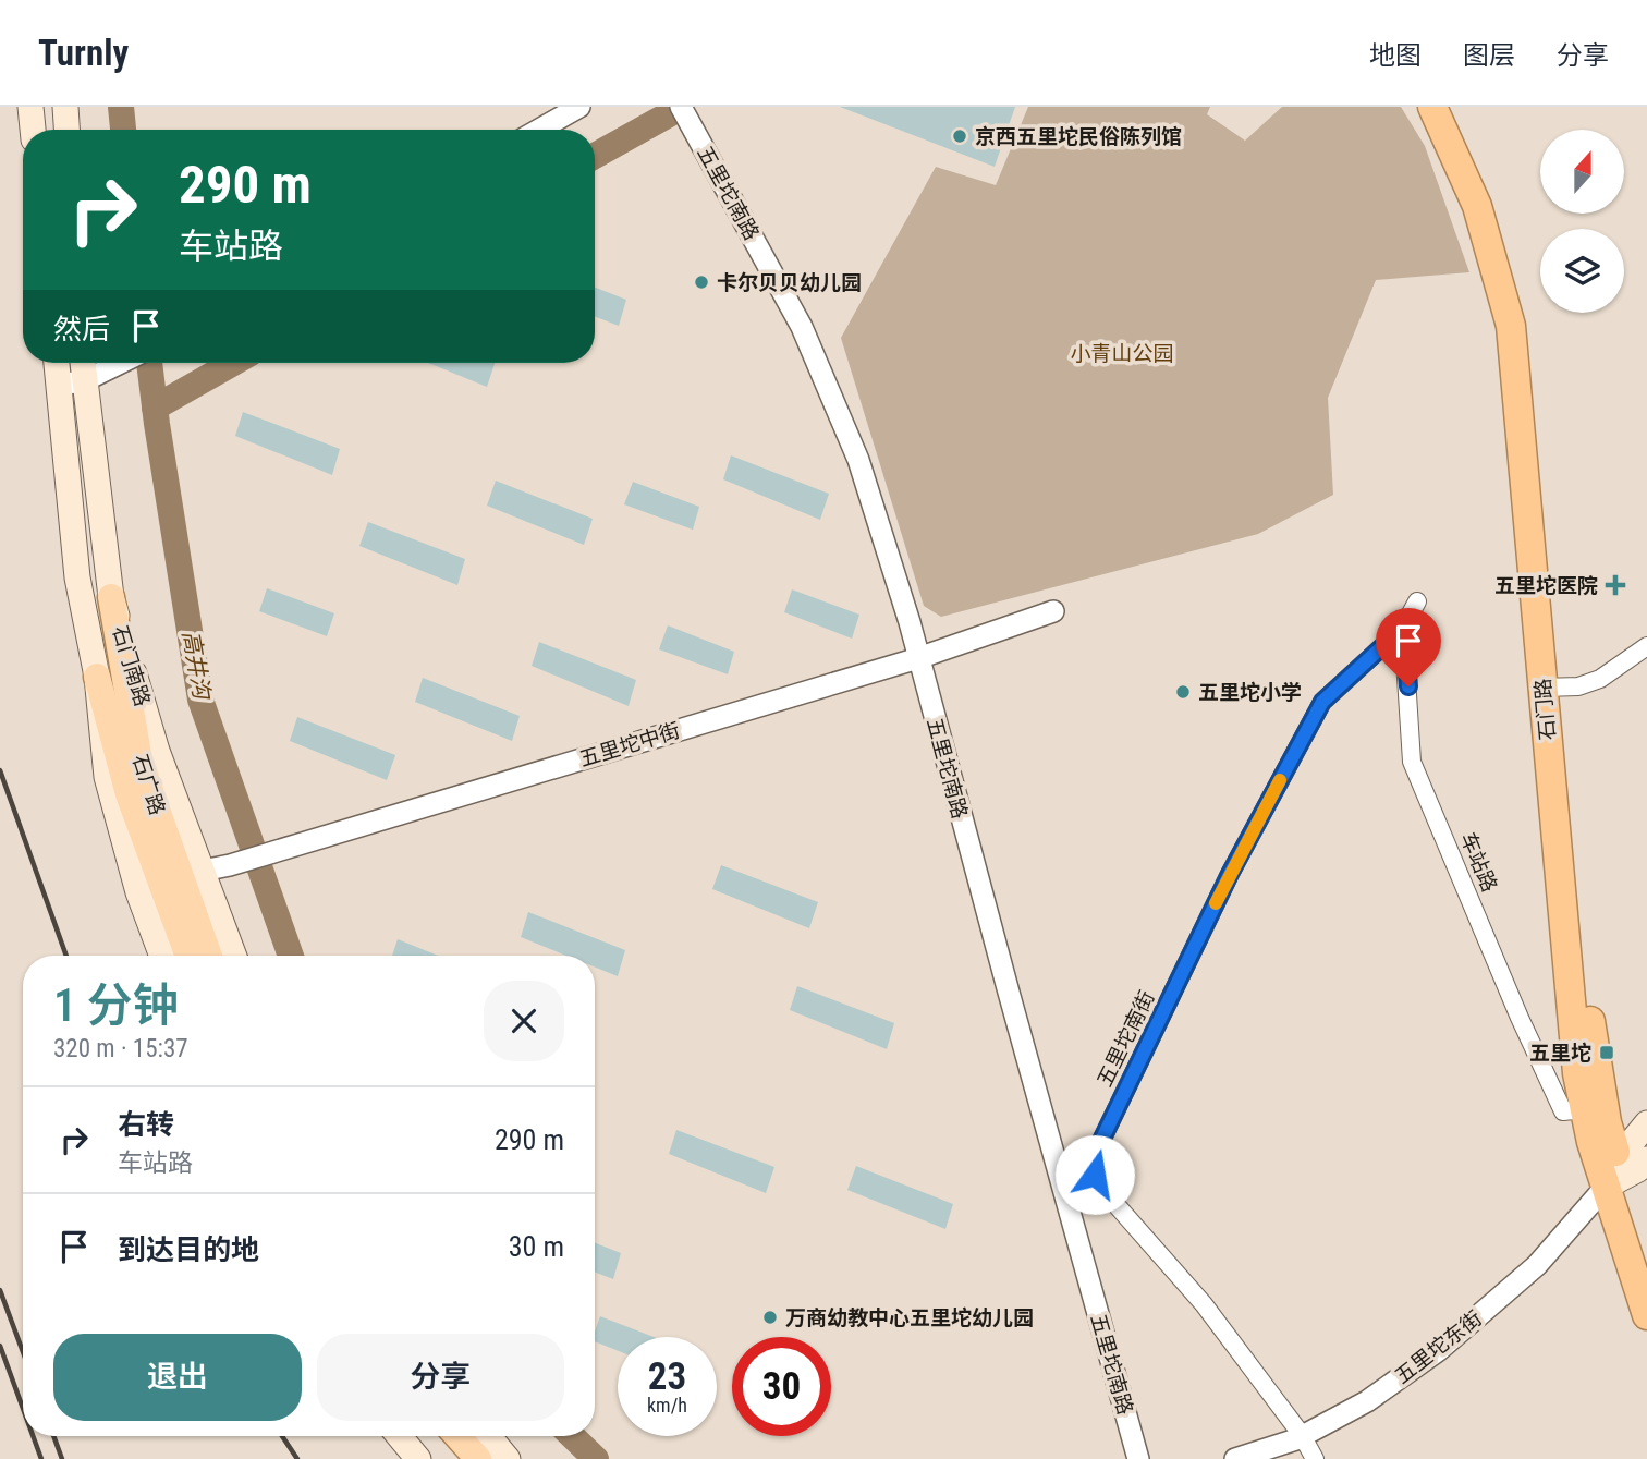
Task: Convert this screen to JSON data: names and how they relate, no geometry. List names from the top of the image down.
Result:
{
  "streets": {
    "highway": ["石门路"],
    "main road": ["石门南路", "石广路", "五里坨东街"],
    "street": [
      "五里坨南路",
      "五里坨中街",
      "车站路",
      "五里坨南街"
    ]
  },
  "crossings": [
    ["五里坨南路", "五里坨中街"],
    ["石门南路", "五里坨中街"],
    ["石门南路", "石广路"],
    ["石门路", "车站路"],
    ["石门路", "五里坨东街"],
    ["车站路", "五里坨南街"],
    ["五里坨南街", "五里坨东街"]
  ],
  "water": ["高井沟"],
  "parks": ["小青山公园"],
  "places": {
    "other": [
      "京西五里坨民俗陈列馆",
      "卡尔贝贝幼儿园",
      "五里坨小学",
      "万商幼教中心五里坨幼儿园"
    ],
    "health": ["五里坨医院"],
    "transit": ["五里坨"]
  },
  "north": "top",
  "page": {
    "header": "Turnly",
    "nav": ["地图", "图层", "分享"],
    "turn": ["290 m", "车站路"],
    "then": "然后",
    "heading": ["1 分钟", "320 m · 15:37"],
    "list": [
      {
        "name": "右转",
        "note": "车站路",
        "value": "290 m"
      },
      {
        "name": "到达目的地",
        "value": "30 m"
      }
    ],
    "buttons": ["退出", "分享"],
    "speed": "23 km/h",
    "limit": "30"
  }
}
